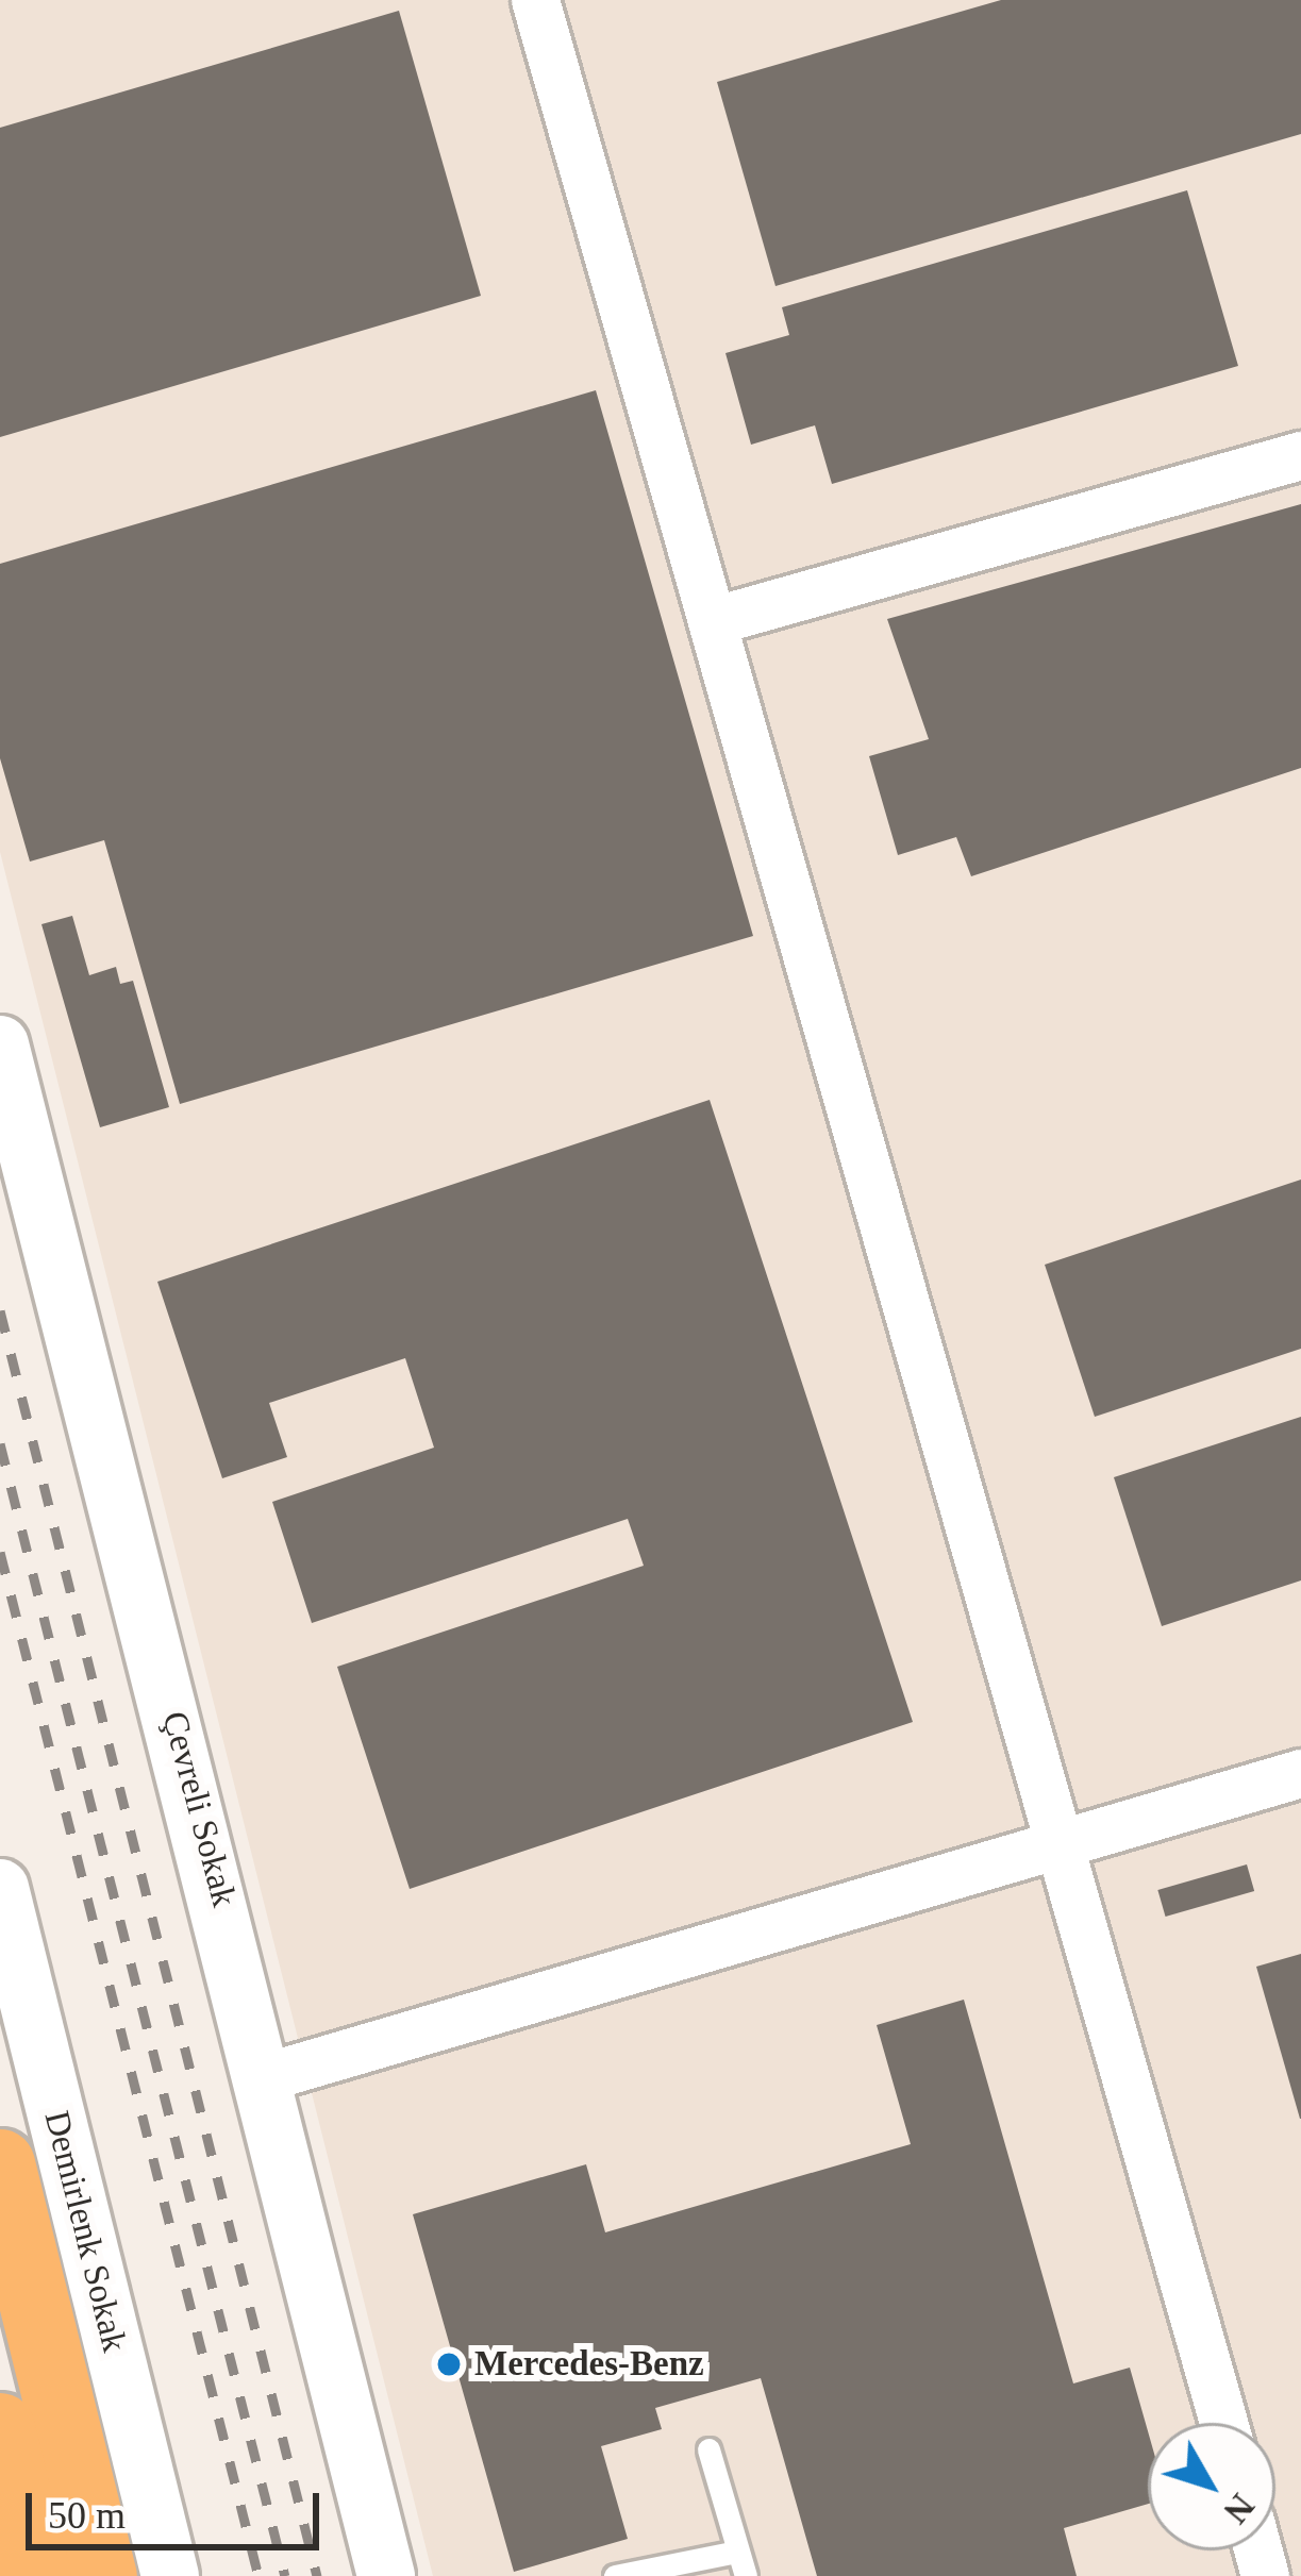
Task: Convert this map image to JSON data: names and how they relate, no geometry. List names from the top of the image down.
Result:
{
  "streets": {
    "street": ["Çevreli Sokak", "Demirlenk Sokak"]
  },
  "places": ["Mercedes-Benz"],
  "scale_bar": "50 m",
  "north": "bottom right"
}
